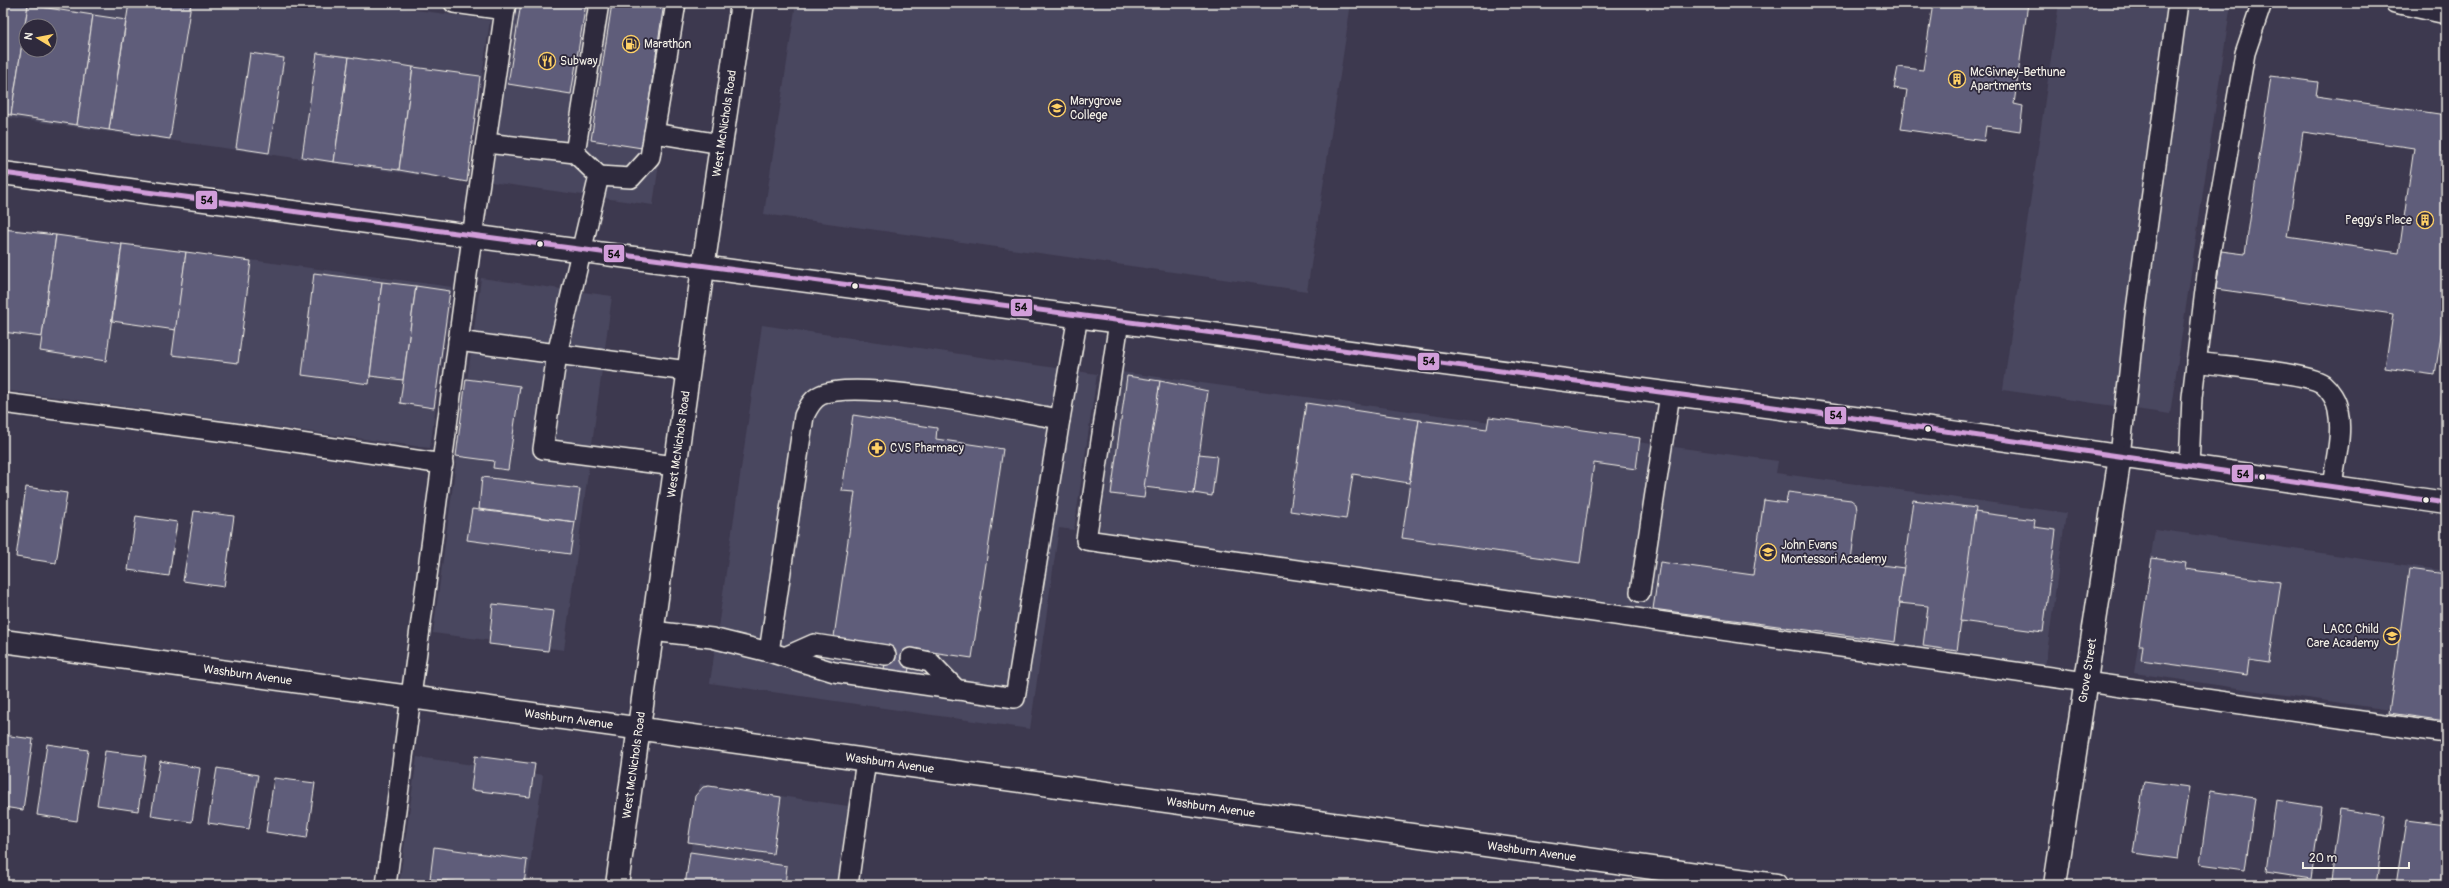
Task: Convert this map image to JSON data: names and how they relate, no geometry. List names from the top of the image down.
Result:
{
  "streets": {
    "street": ["West McNichols Road", "Grove Street", "Washburn Avenue"]
  },
  "crossings": [
    ["West McNichols Road", "Washburn Avenue"]
  ],
  "places": {
    "fuel station": ["Marathon"],
    "restaurant": ["Subway"],
    "building": ["McGivney-Bethune Apartments", "Peggy's Place"],
    "school or university": ["Marygrove College", "John Evans Montessori Academy", "LACC Child Care Academy"],
    "pharmacy": ["CVS Pharmacy"]
  },
  "lines": ["transit line 54"],
  "scale_bar": "20 m",
  "north": "left"
}
